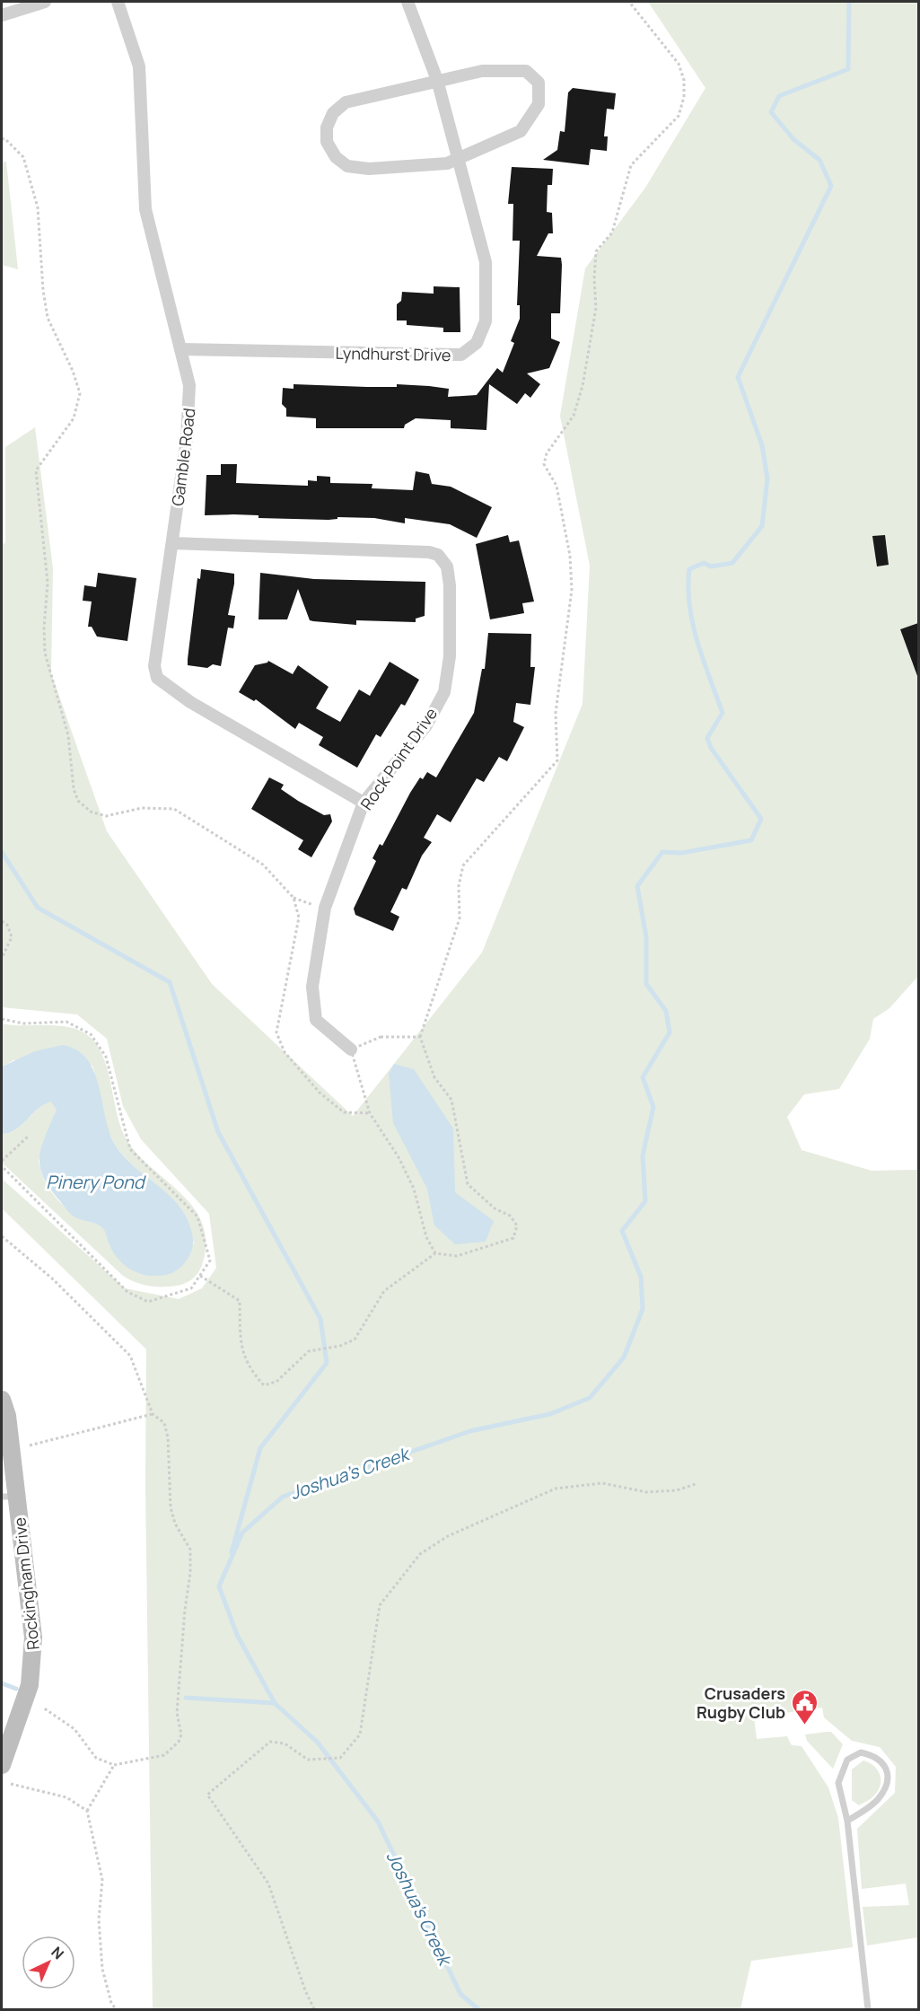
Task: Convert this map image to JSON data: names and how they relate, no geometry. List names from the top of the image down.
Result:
{
  "streets": {
    "street": [
      "Lyndhurst Drive",
      "Gamble Road",
      "Rock Point Drive",
      "Rockingham Drive"
    ]
  },
  "crossings": [
    ["Lyndhurst Drive", "Gamble Road"],
    ["Gamble Road", "Rock Point Drive"]
  ],
  "water": ["Pinery Pond", "Joshua's Creek"],
  "places": {
    "public building": ["Crusaders Rugby Club"]
  },
  "north": "top right"
}
